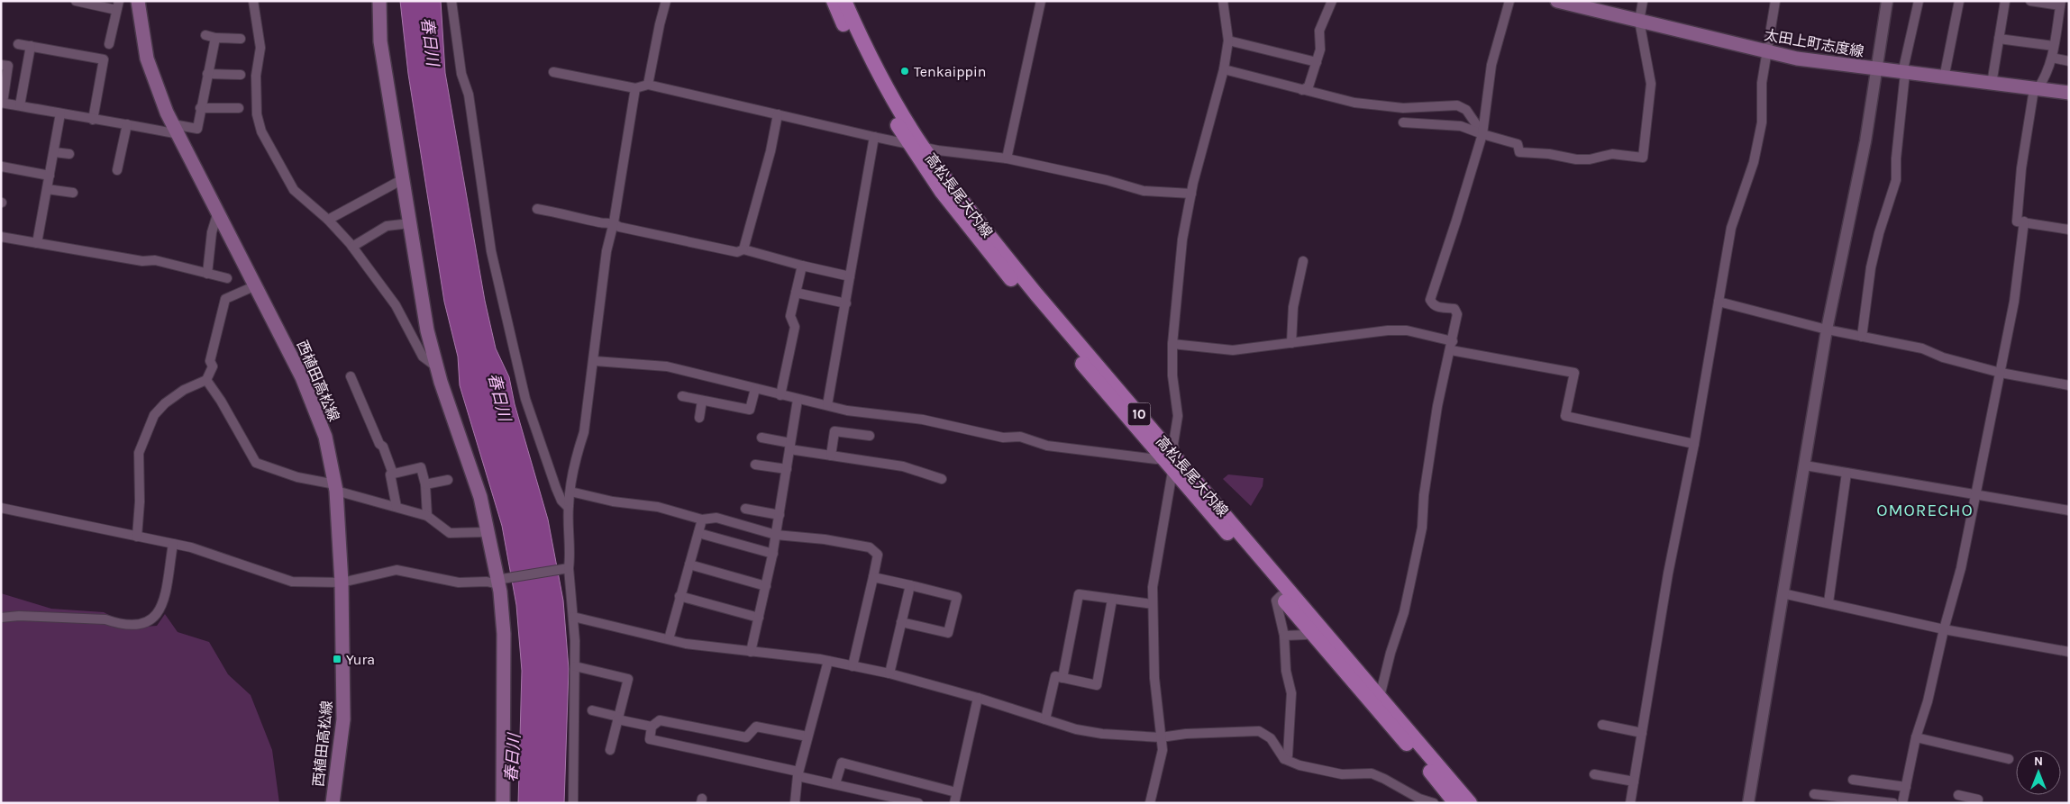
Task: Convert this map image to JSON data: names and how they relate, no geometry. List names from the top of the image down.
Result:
{
  "streets": {
    "main road": [
      "太田上町志度線",
      "高松長尾大内線",
      "西植田高松線",
      "10"
    ]
  },
  "districts": ["OMORECHO"],
  "water": ["春日川"],
  "places": {
    "other": ["Tenkaippin"],
    "transit": ["Yura"]
  },
  "north": "top"
}
